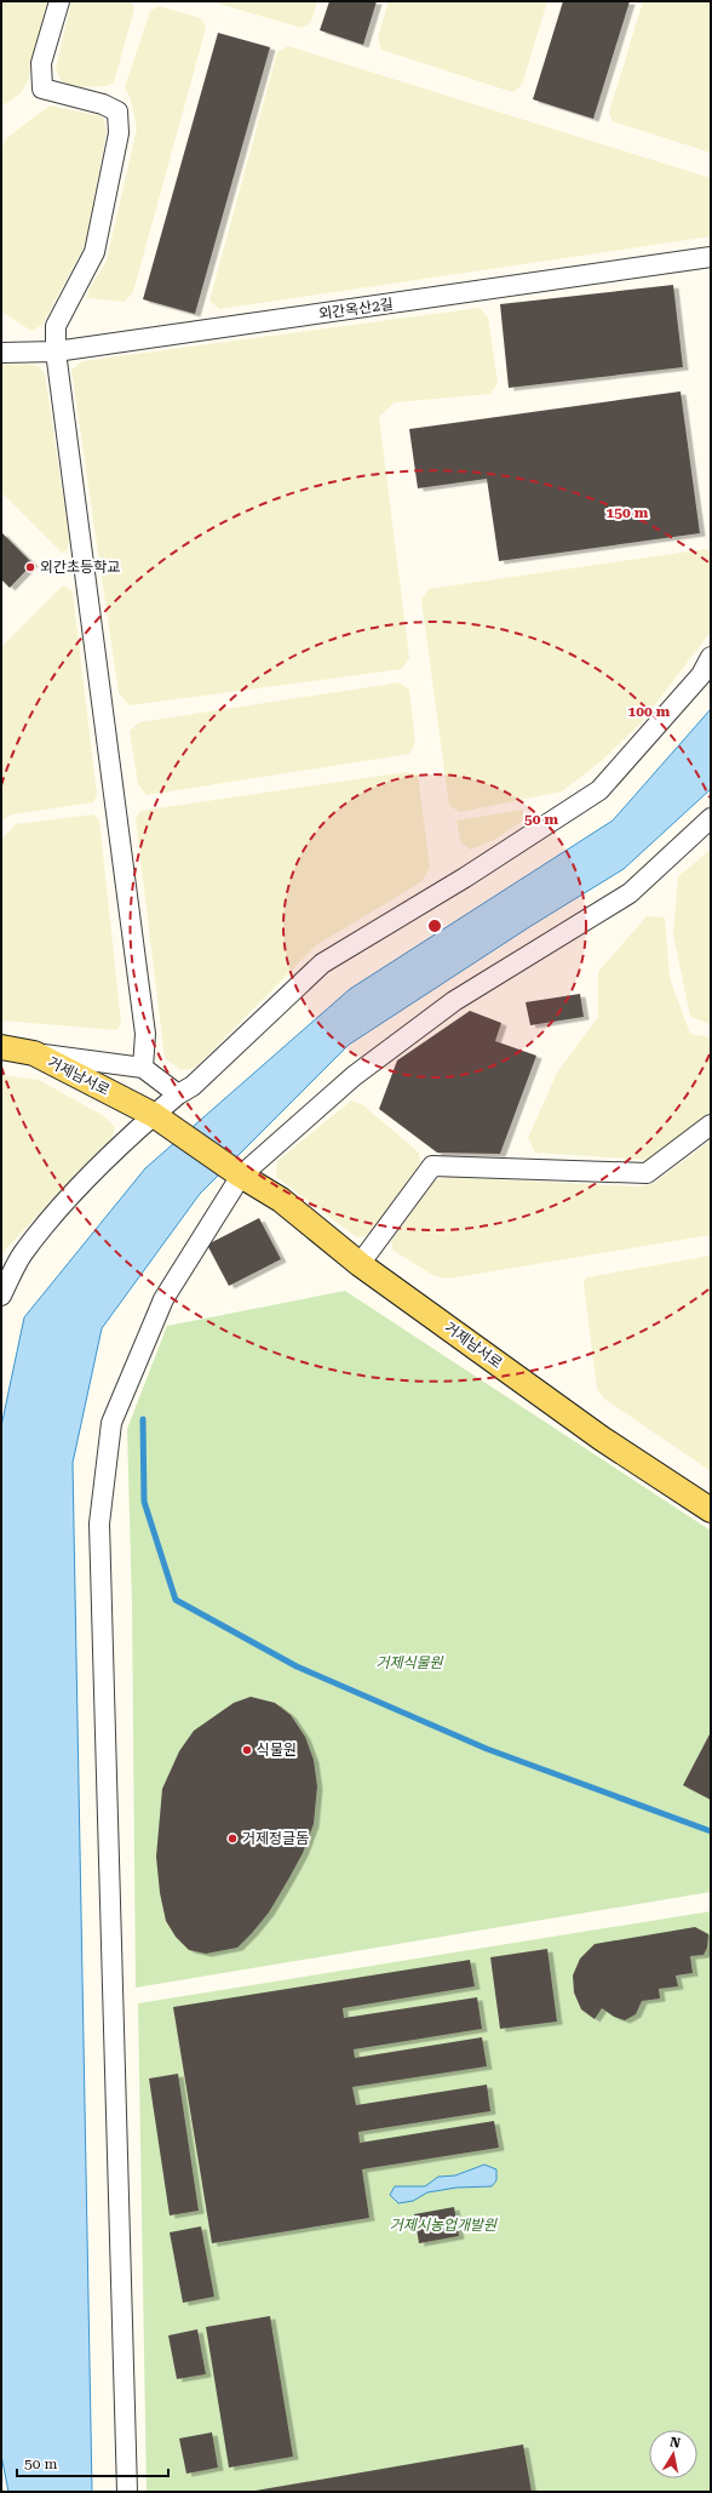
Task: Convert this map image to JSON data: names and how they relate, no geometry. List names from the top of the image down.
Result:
{
  "streets": {
    "main road": ["거제남서로"],
    "street": ["외간옥산2길"]
  },
  "parks": ["거제식물원", "거제시농업개발원"],
  "places": ["외간초등학교", "식물원", "거제정글돔"],
  "scale_bar": "50 m",
  "north": "top",
  "rings": ["150 m", "100 m", "50 m"]
}
